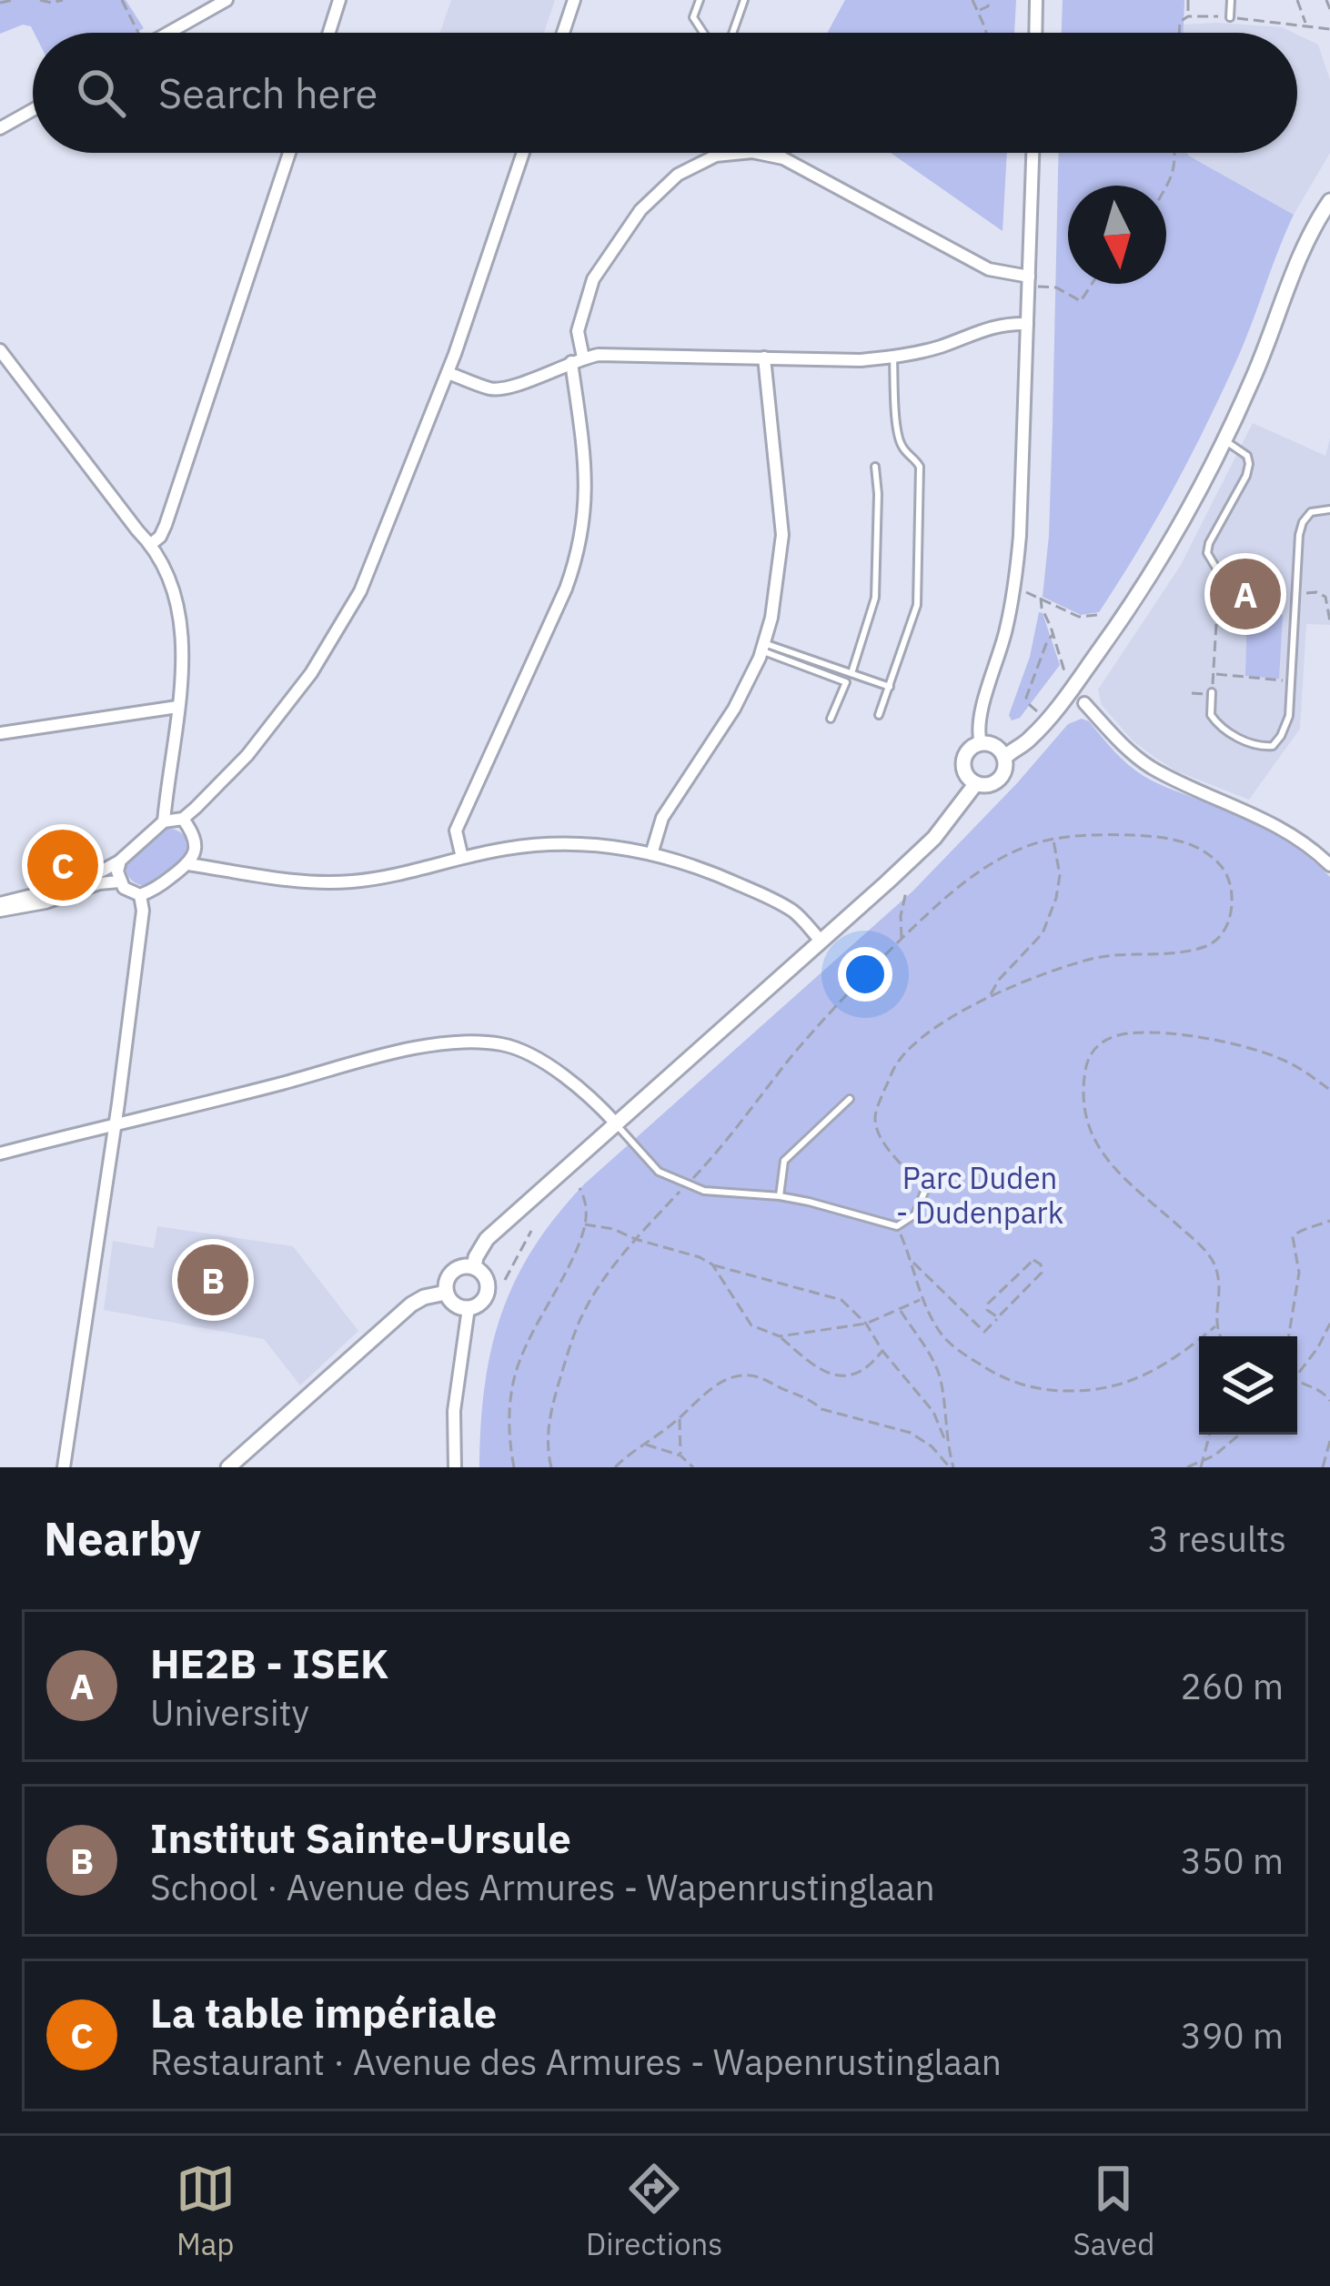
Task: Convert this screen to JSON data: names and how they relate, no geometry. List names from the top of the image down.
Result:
{
  "parks": ["Parc Duden - Dudenpark"],
  "north": "bottom",
  "page": {
    "search": "Search here",
    "pins": ["A", "C", "B"],
    "heading": ["Nearby", "3 results"],
    "list": [
      {
        "mark": "A",
        "name": "HE2B - ISEK",
        "note": "University",
        "value": "260 m"
      },
      {
        "mark": "B",
        "name": "Institut Sainte-Ursule",
        "note": "School · Avenue des Armures - Wapenrustinglaan",
        "value": "350 m"
      },
      {
        "mark": "C",
        "name": "La table impériale",
        "note": "Restaurant · Avenue des Armures - Wapenrustinglaan",
        "value": "390 m"
      }
    ],
    "nav": ["Map", "Directions", "Saved"]
  }
}
